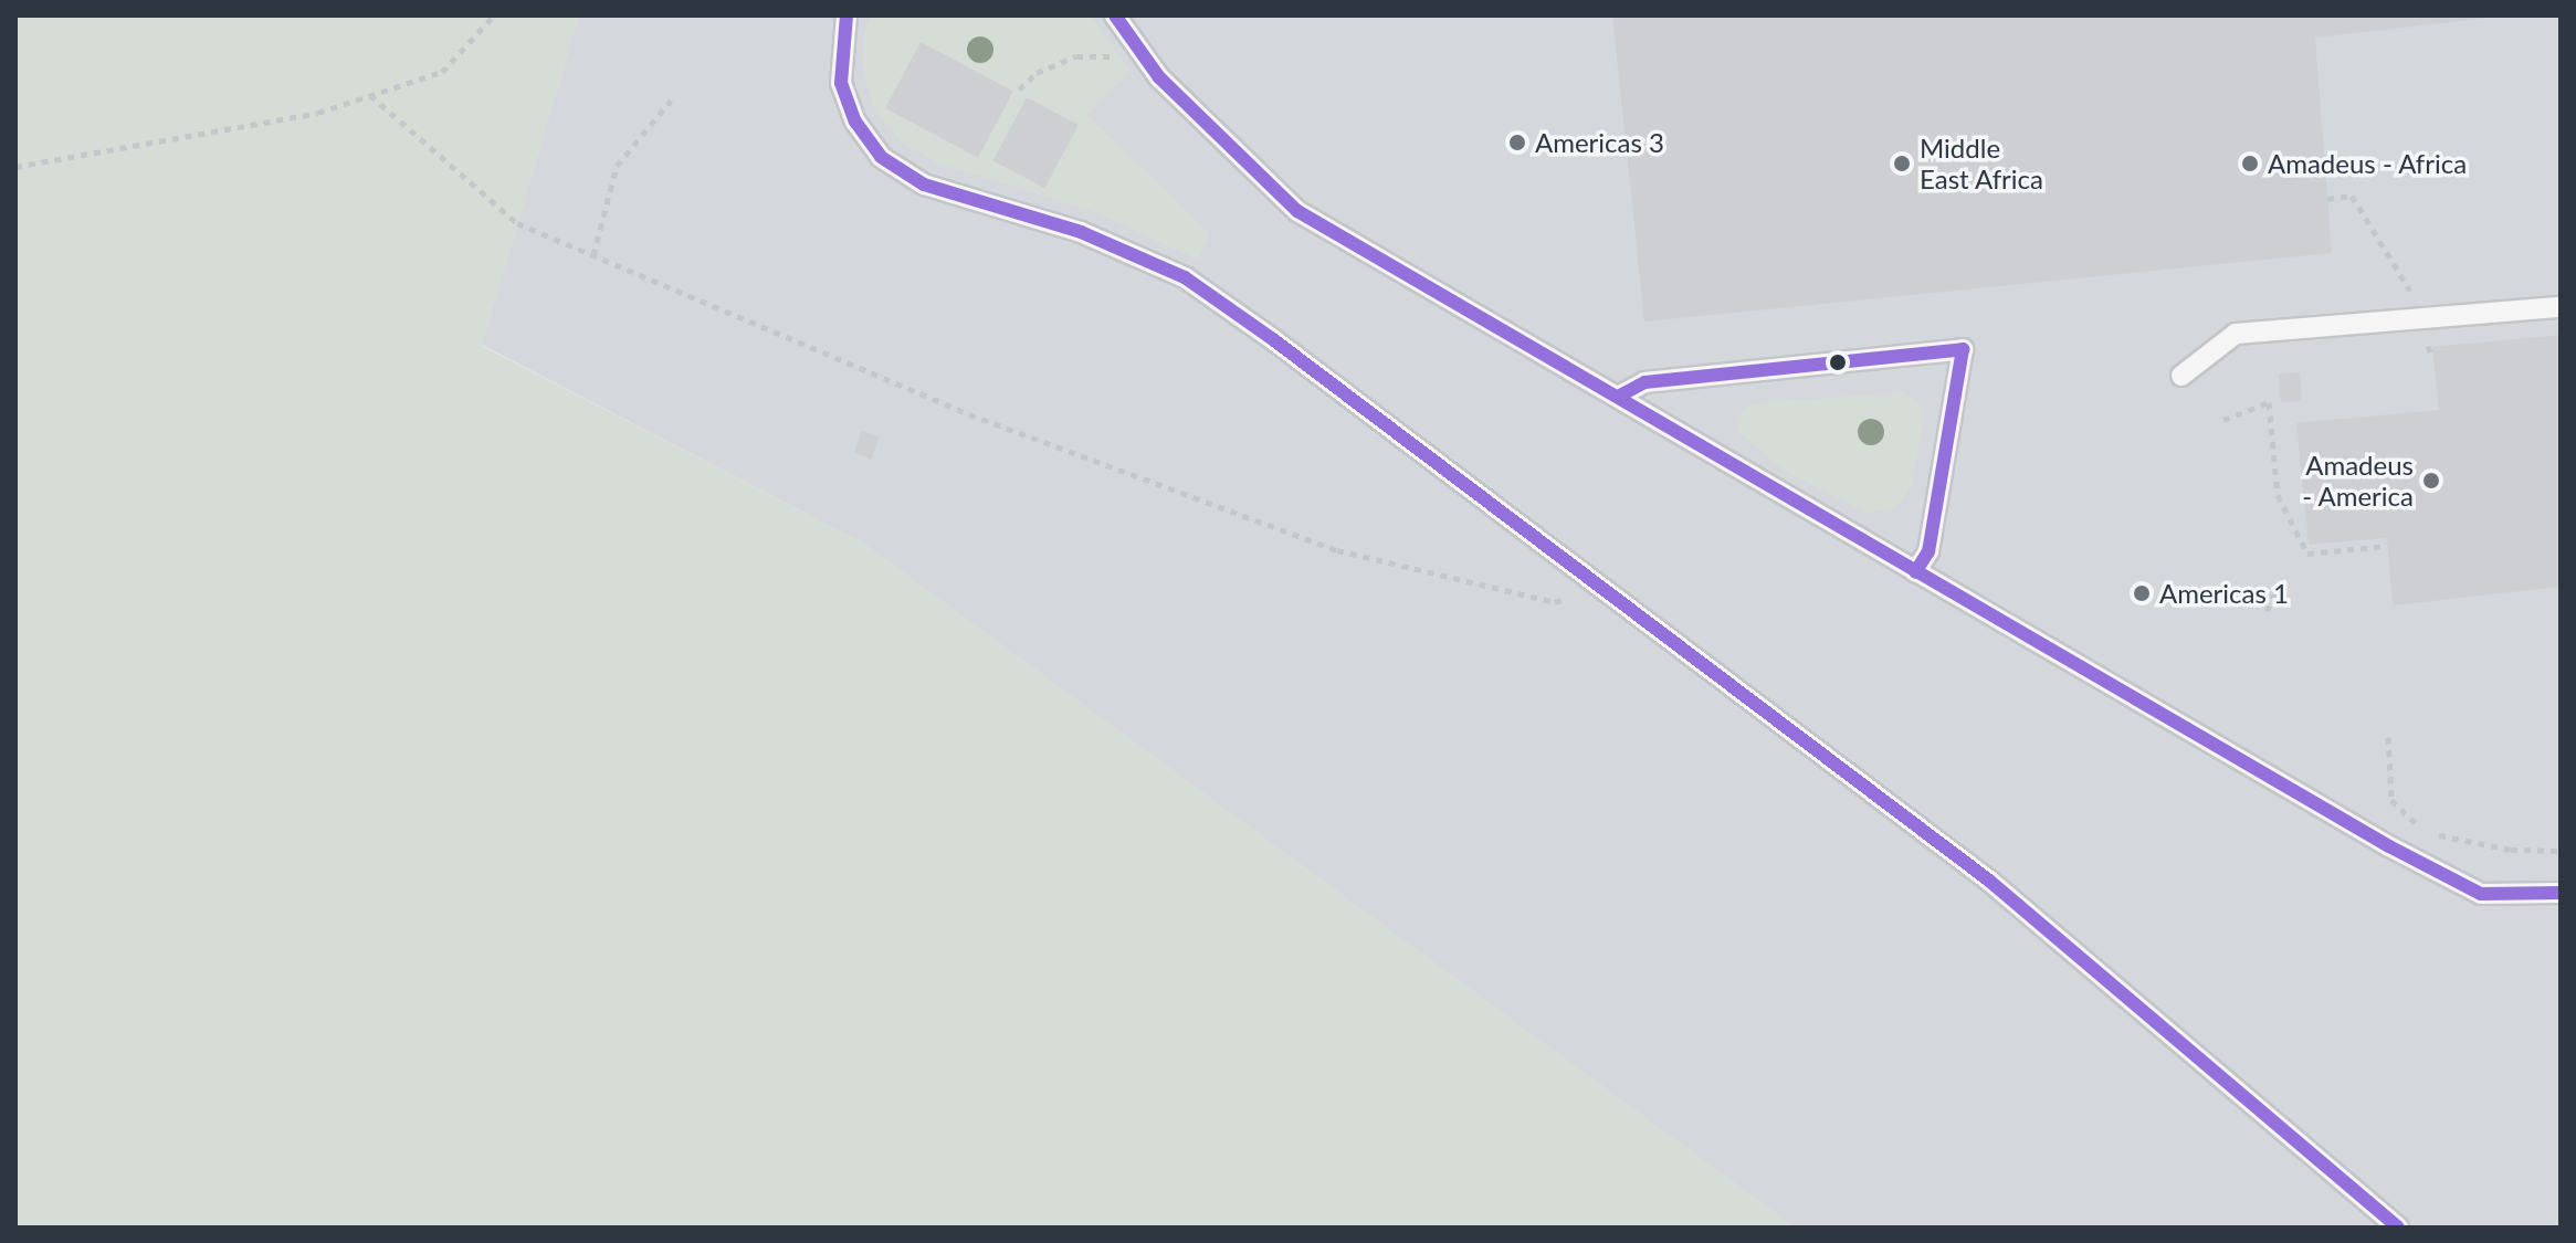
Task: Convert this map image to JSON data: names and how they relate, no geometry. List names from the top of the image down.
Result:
{
  "places": [
    "Americas 3",
    "Middle East Africa",
    "Amadeus - Africa",
    "Amadeus - America",
    "Americas 1"
  ]
}
